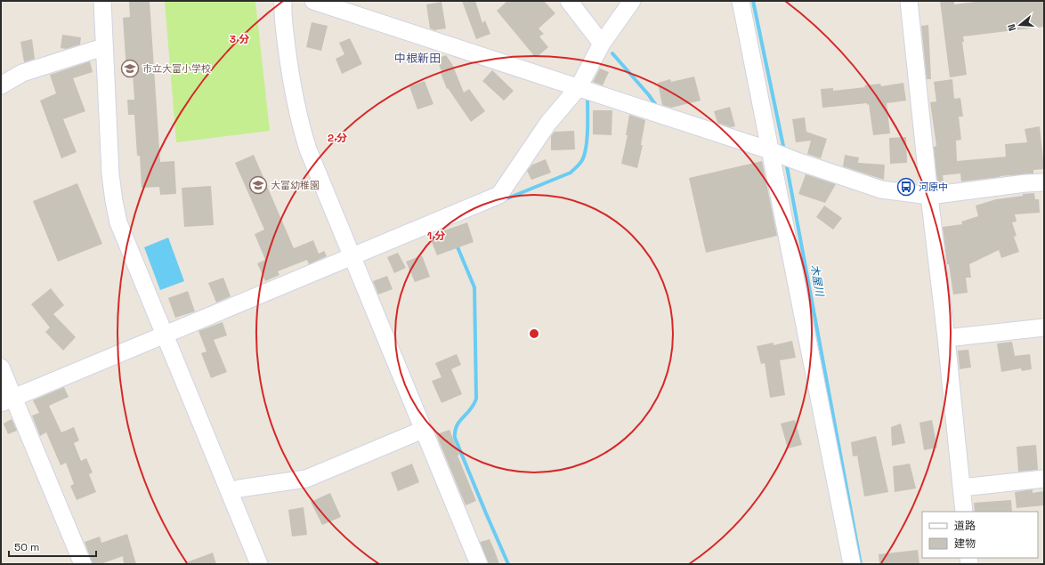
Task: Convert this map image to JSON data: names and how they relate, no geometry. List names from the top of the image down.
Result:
{
  "districts": ["中根新田"],
  "water": ["木屋川"],
  "places": {
    "school or university": ["市立大富小学校", "大富幼稚園"],
    "bus stop": ["河原中"]
  },
  "legend": ["道路", "建物"],
  "scale_bar": "50 m",
  "north": "left",
  "rings": ["3 分", "2 分", "1 分"]
}
